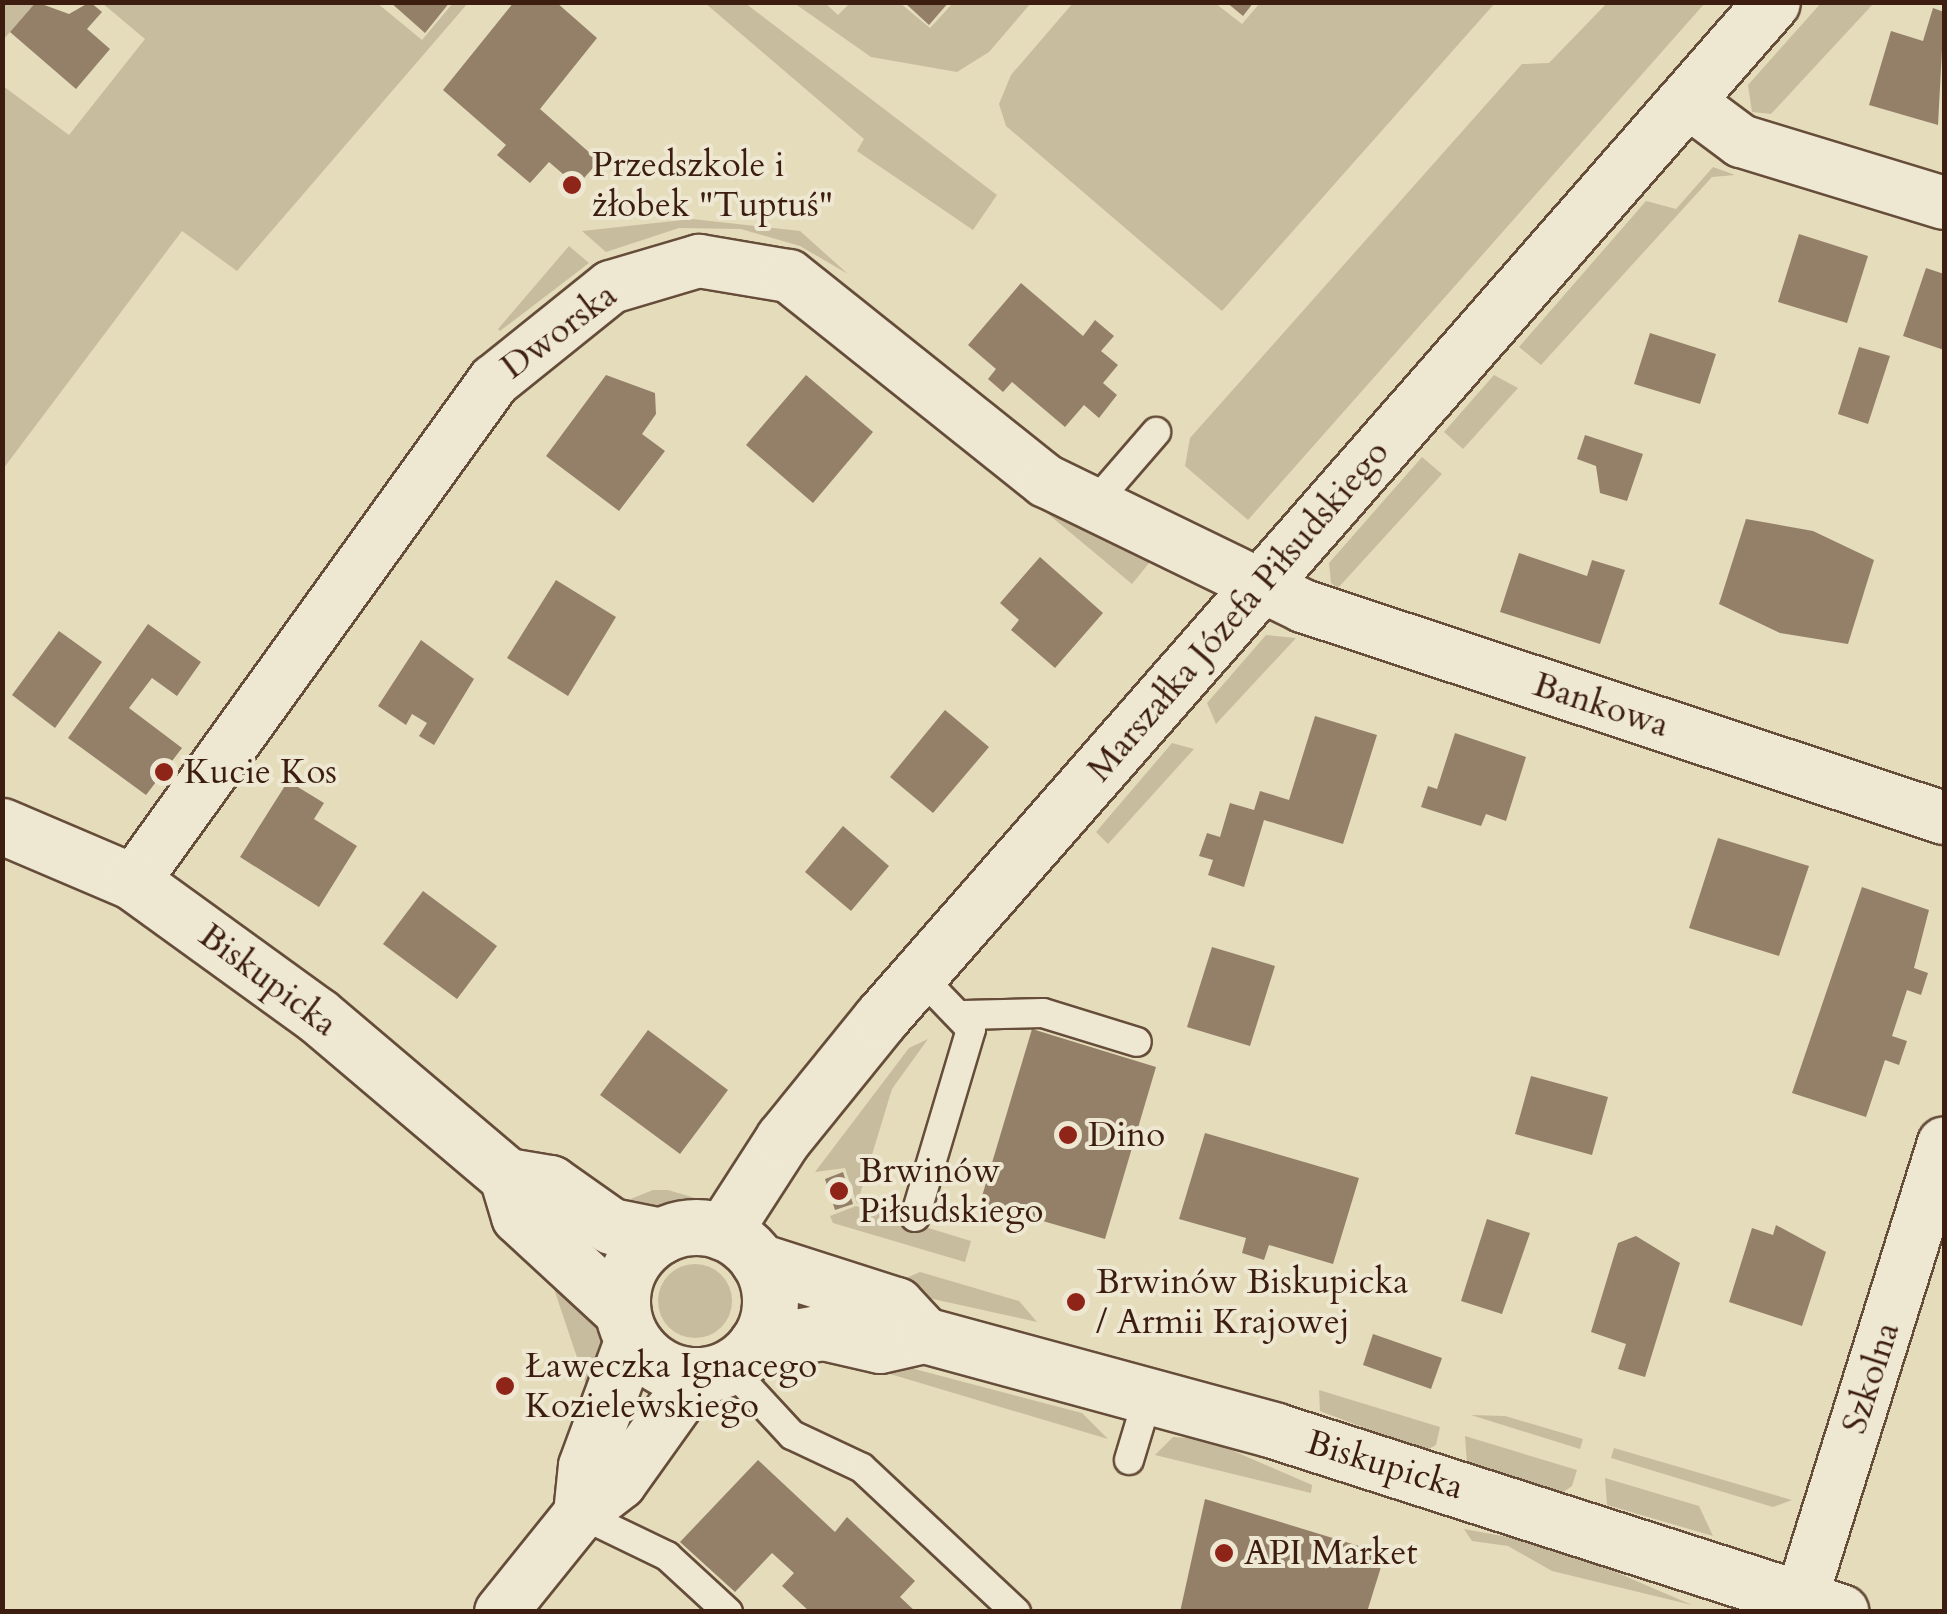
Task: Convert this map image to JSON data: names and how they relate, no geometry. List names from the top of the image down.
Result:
{
  "streets": {
    "main road": ["Marszałka Józefa Piłsudskiego", "Biskupicka"],
    "street": ["Dworska", "Bankowa", "Szkolna"]
  },
  "crossings": [
    ["Dworska", "Marszałka Józefa Piłsudskiego"],
    ["Dworska", "Bankowa"],
    ["Dworska", "Biskupicka"],
    ["Marszałka Józefa Piłsudskiego", "Bankowa"],
    ["Marszałka Józefa Piłsudskiego", "Biskupicka"],
    ["Biskupicka", "Szkolna"]
  ],
  "places": [
    "Przedszkole i żłobek \"Tuptuś\"",
    "Kucie Kos",
    "Dino",
    "Brwinów Piłsudskiego",
    "Brwinów Biskupicka / Armii Krajowej",
    "Ławeczka Ignacego Kozielewskiego",
    "API Market"
  ]
}
